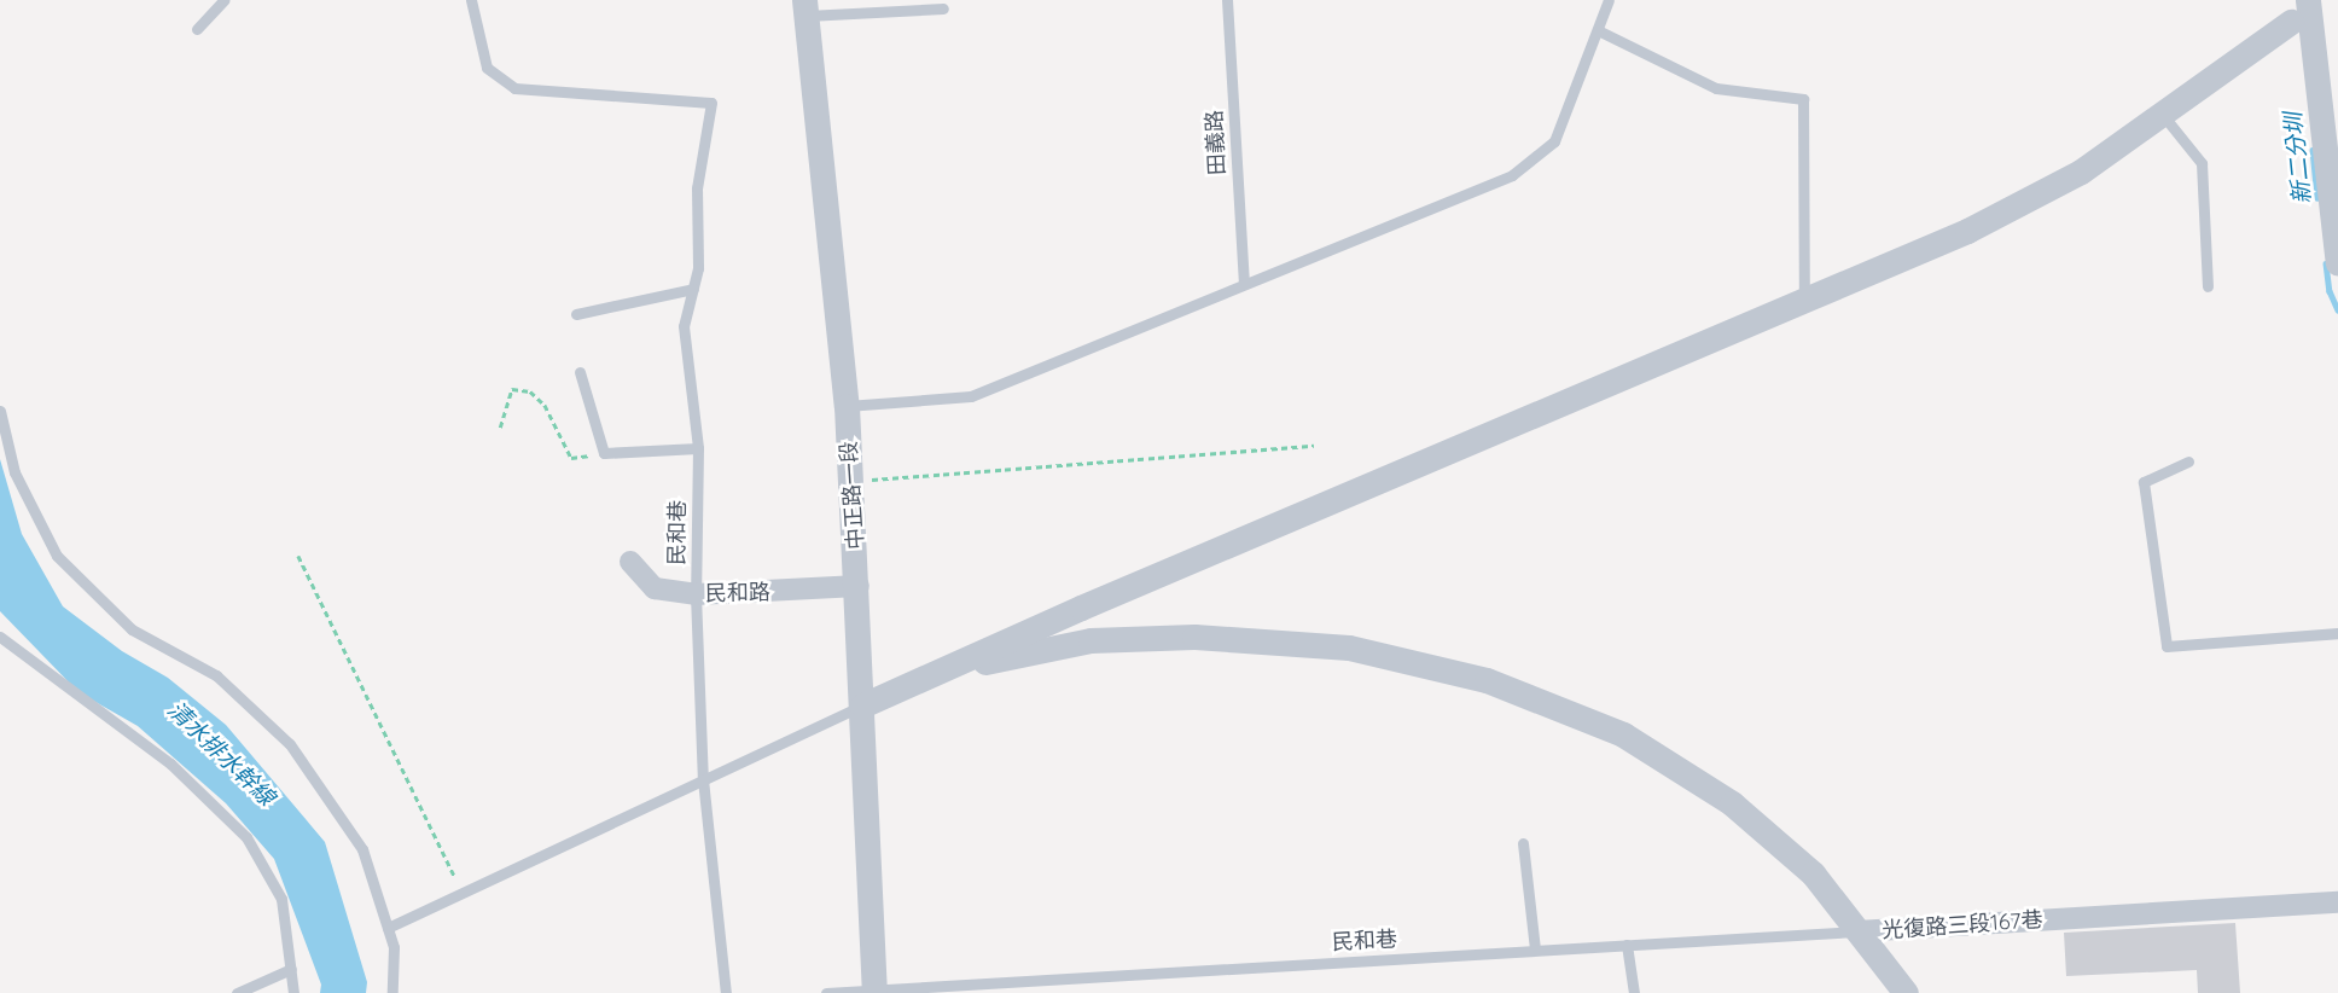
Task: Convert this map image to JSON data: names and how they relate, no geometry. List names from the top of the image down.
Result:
{
  "streets": {
    "street": ["中正路一段", "民和路", "光復路三段167巷"],
    "lane": ["田義路", "民和巷"]
  },
  "crossings": [
    ["中正路一段", "民和巷"],
    ["中正路一段", "民和路"],
    ["民和巷", "民和路"],
    ["民和巷", "光復路三段167巷"]
  ],
  "water": ["新二分圳", "清水排水幹線"]
}
